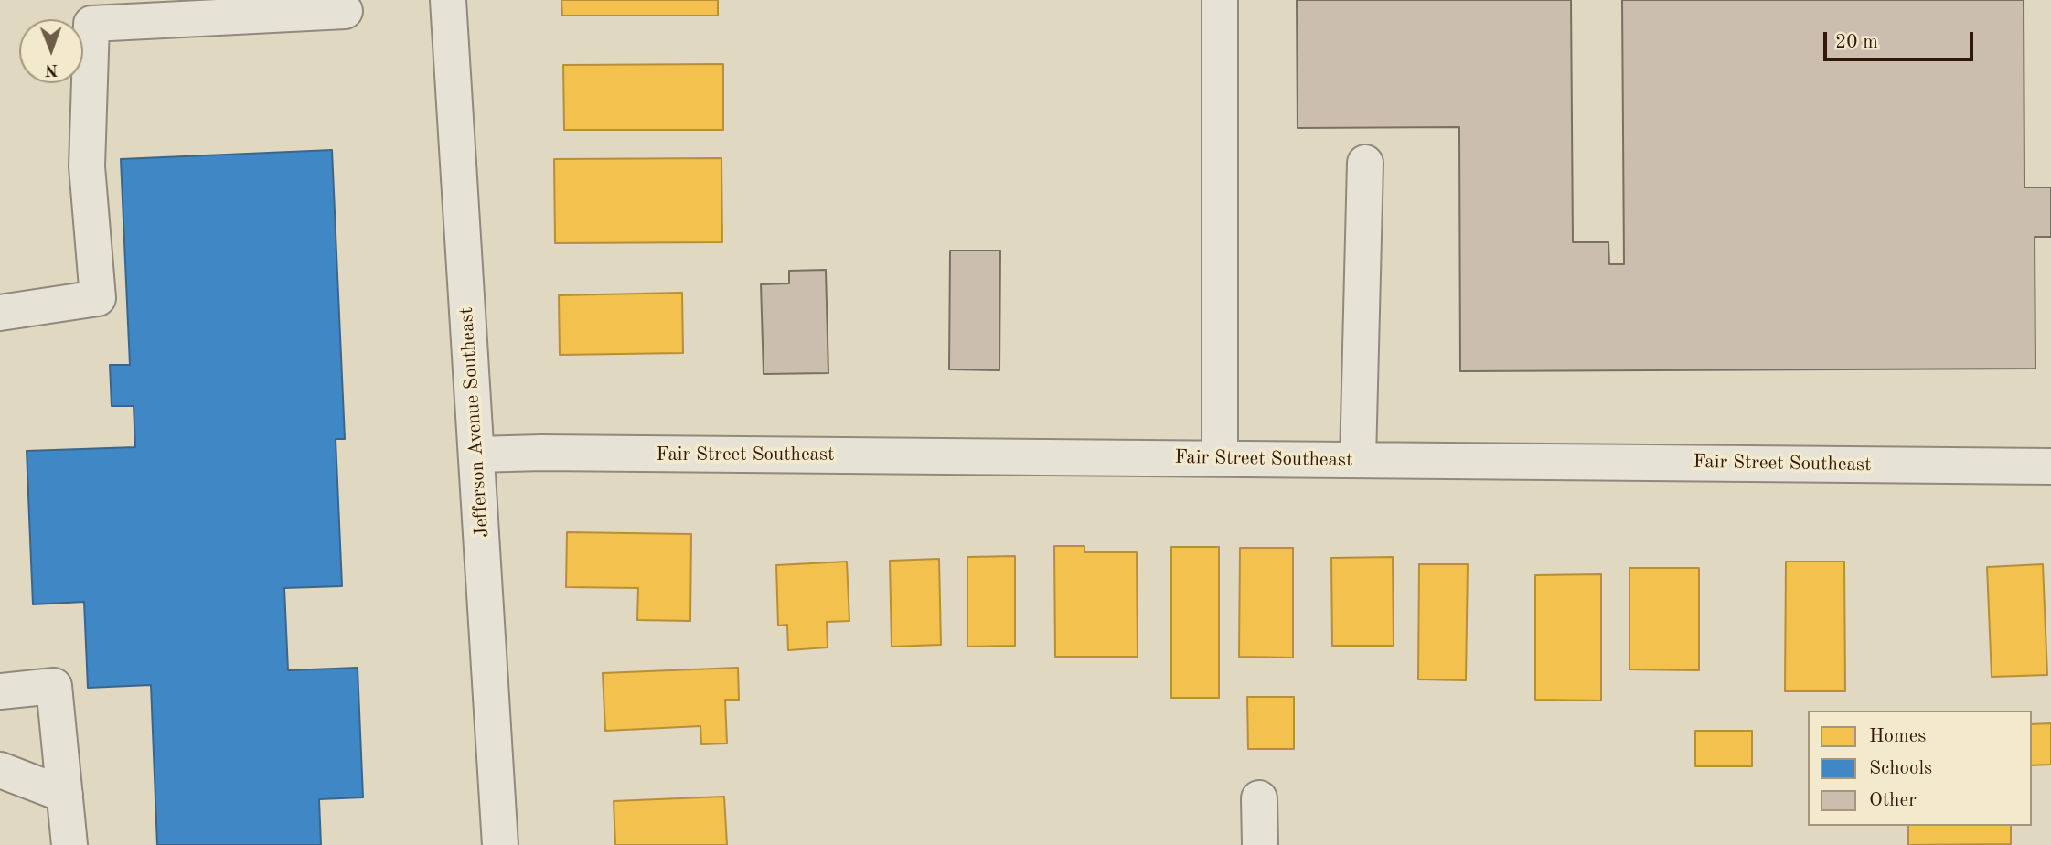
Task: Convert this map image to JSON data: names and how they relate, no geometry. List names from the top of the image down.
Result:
{
  "streets": {
    "street": ["Jefferson Avenue Southeast", "Fair Street Southeast"]
  },
  "crossings": [
    ["Jefferson Avenue Southeast", "Fair Street Southeast"]
  ],
  "legend": ["Homes", "Schools", "Other"],
  "scale_bar": "20 m",
  "north": "bottom"
}
